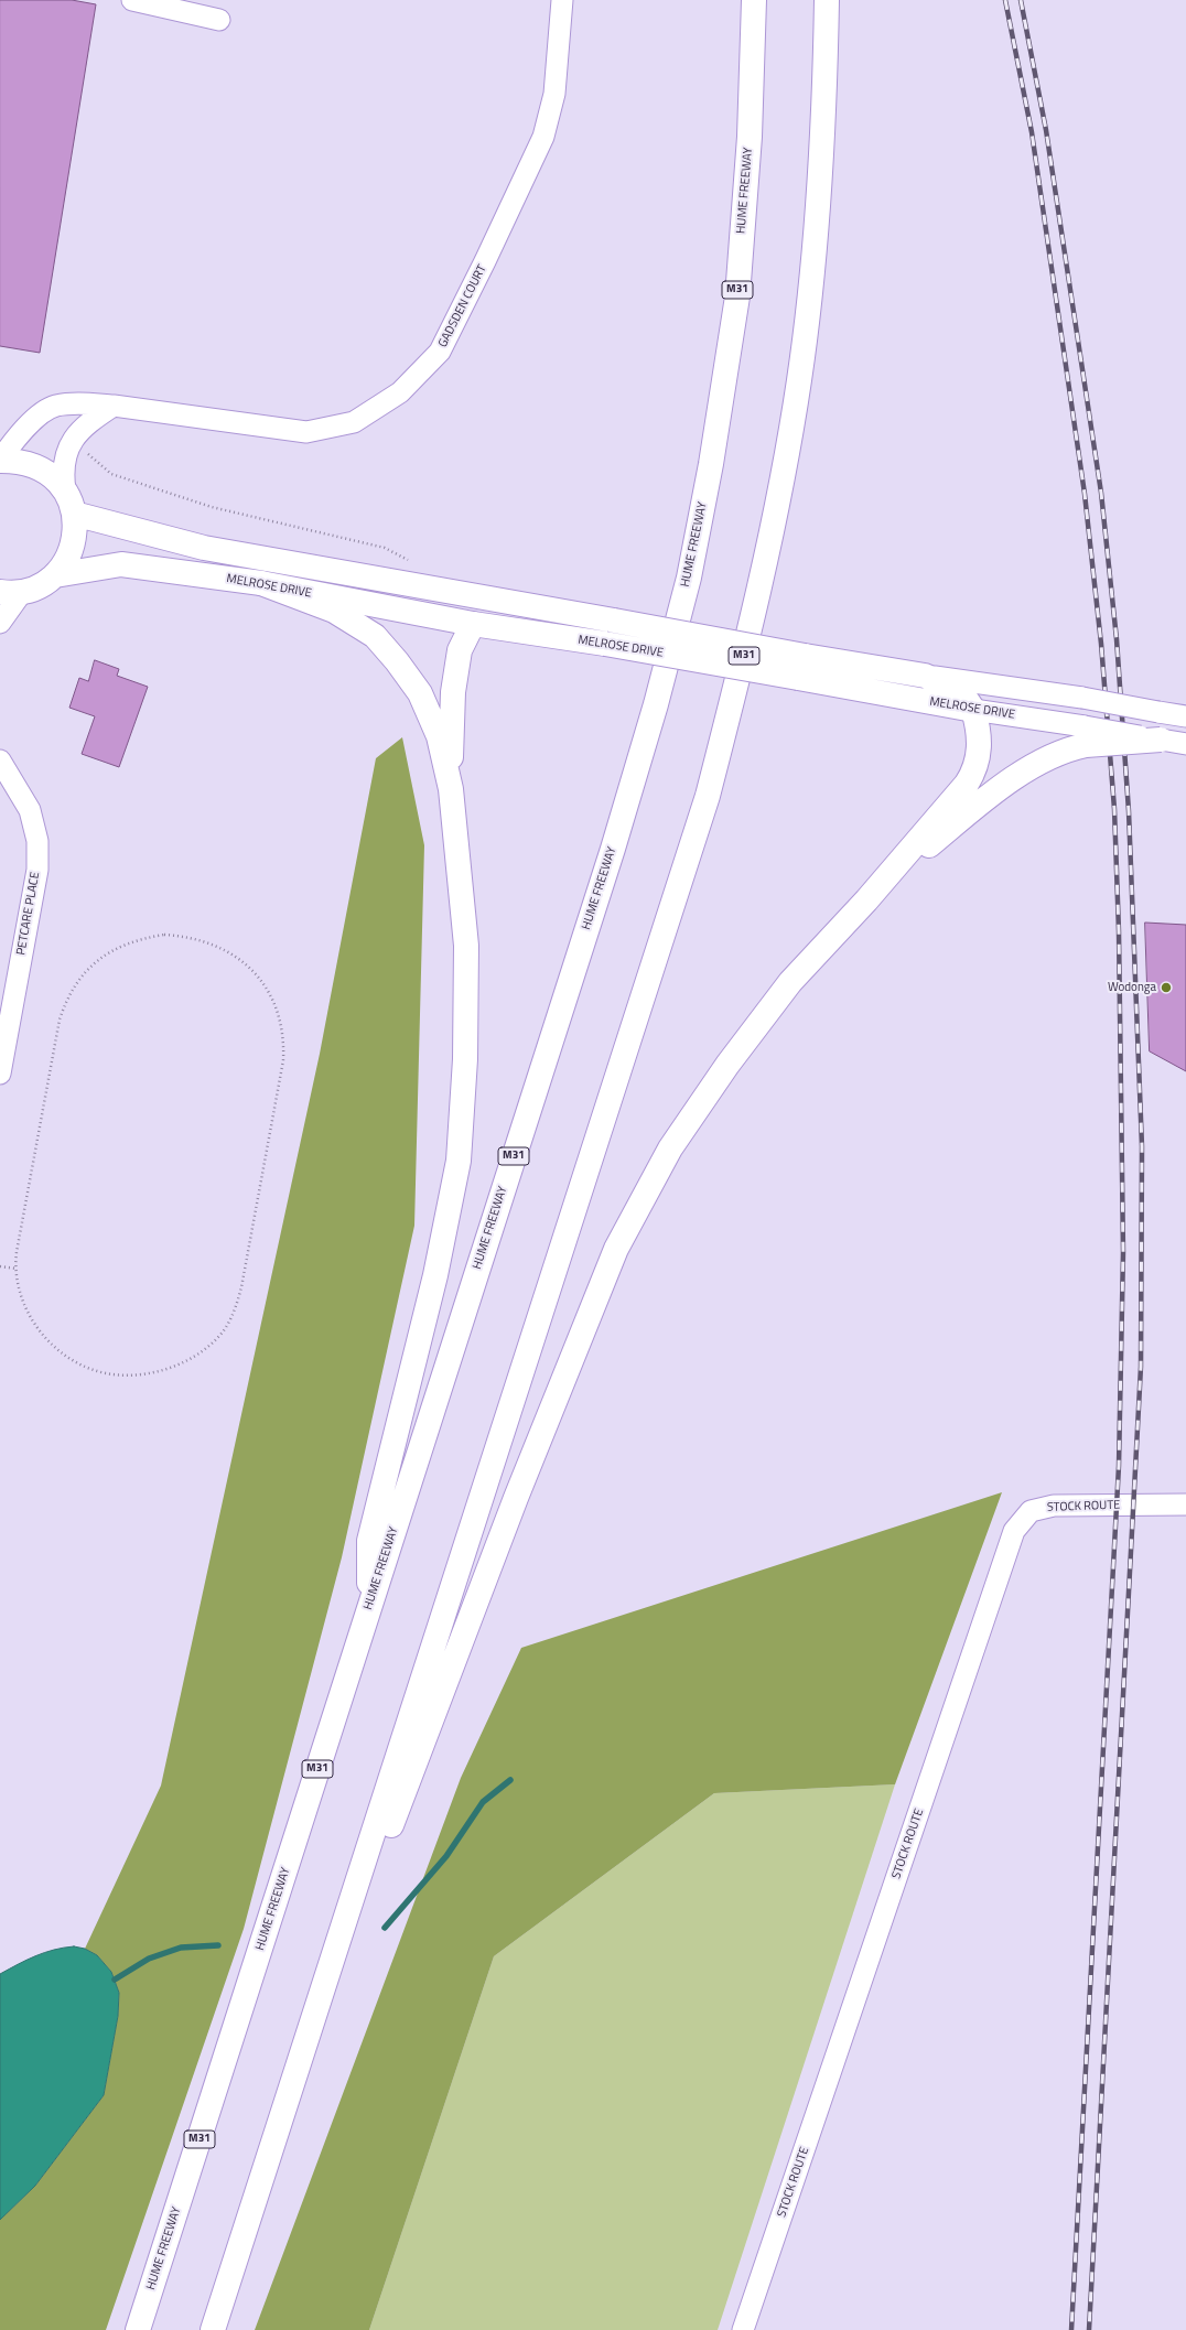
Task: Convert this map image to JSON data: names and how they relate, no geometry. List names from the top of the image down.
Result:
{
  "streets": {
    "main road": ["HUME FREEWAY", "M31", "MELROSE DRIVE"],
    "street": ["GADSDEN COURT", "PETCARE PLACE", "STOCK ROUTE"]
  },
  "places": ["Wodonga"]
}
